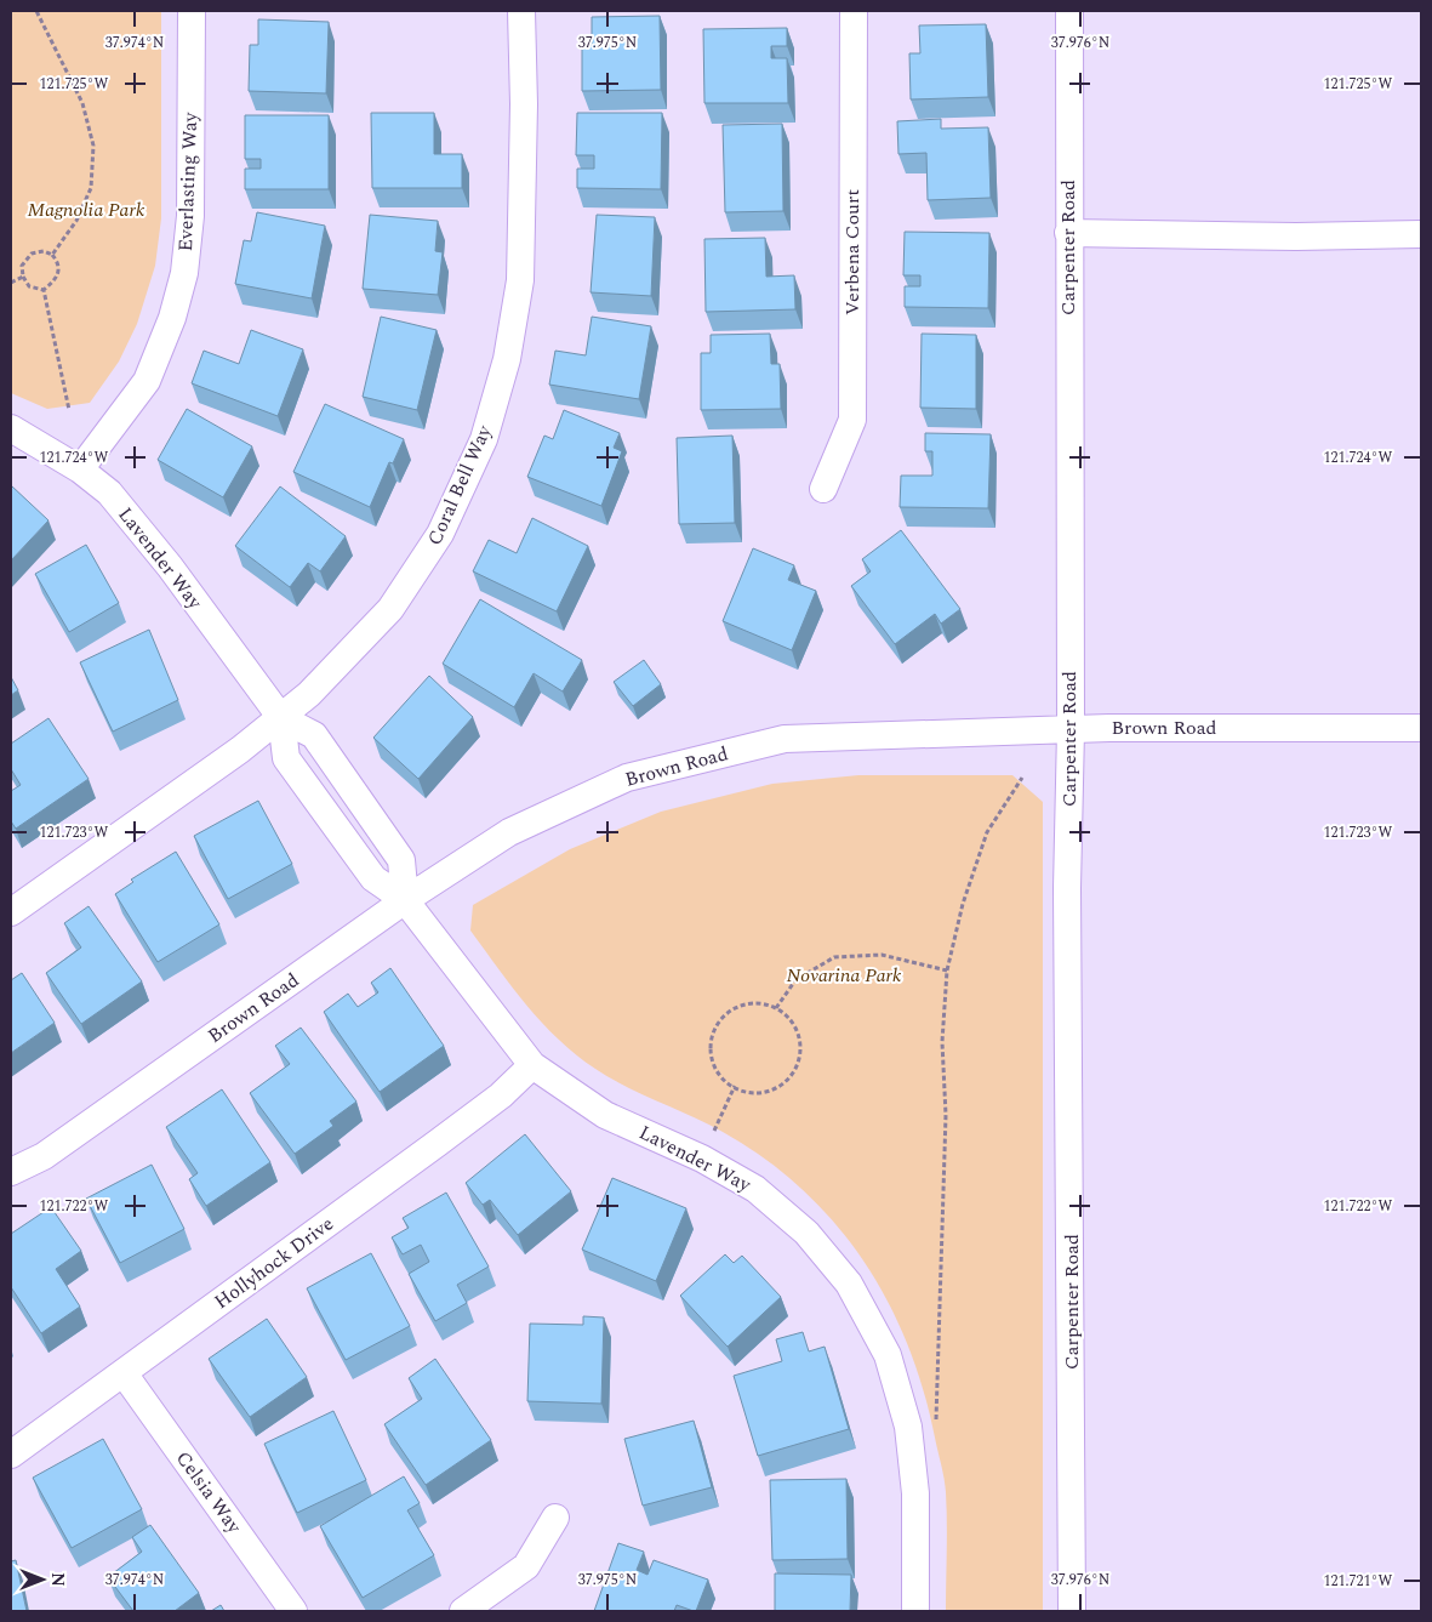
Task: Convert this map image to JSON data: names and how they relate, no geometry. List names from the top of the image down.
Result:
{
  "streets": {
    "street": [
      "Everlasting Way",
      "Carpenter Road",
      "Verbena Court",
      "Coral Bell Way",
      "Lavender Way",
      "Brown Road",
      "Hollyhock Drive",
      "Celsia Way"
    ]
  },
  "crossings": [
    ["Everlasting Way", "Lavender Way"],
    ["Carpenter Road", "Brown Road"],
    ["Coral Bell Way", "Lavender Way"],
    ["Lavender Way", "Brown Road"],
    ["Lavender Way", "Hollyhock Drive"],
    ["Hollyhock Drive", "Celsia Way"]
  ],
  "parks": ["Magnolia Park", "Novarina Park"],
  "north": "right",
  "coordinates": [
    "37.974°N",
    "37.975°N",
    "37.976°N",
    "121.725°W",
    "121.724°W",
    "121.723°W",
    "121.722°W",
    "121.721°W"
  ]
}
